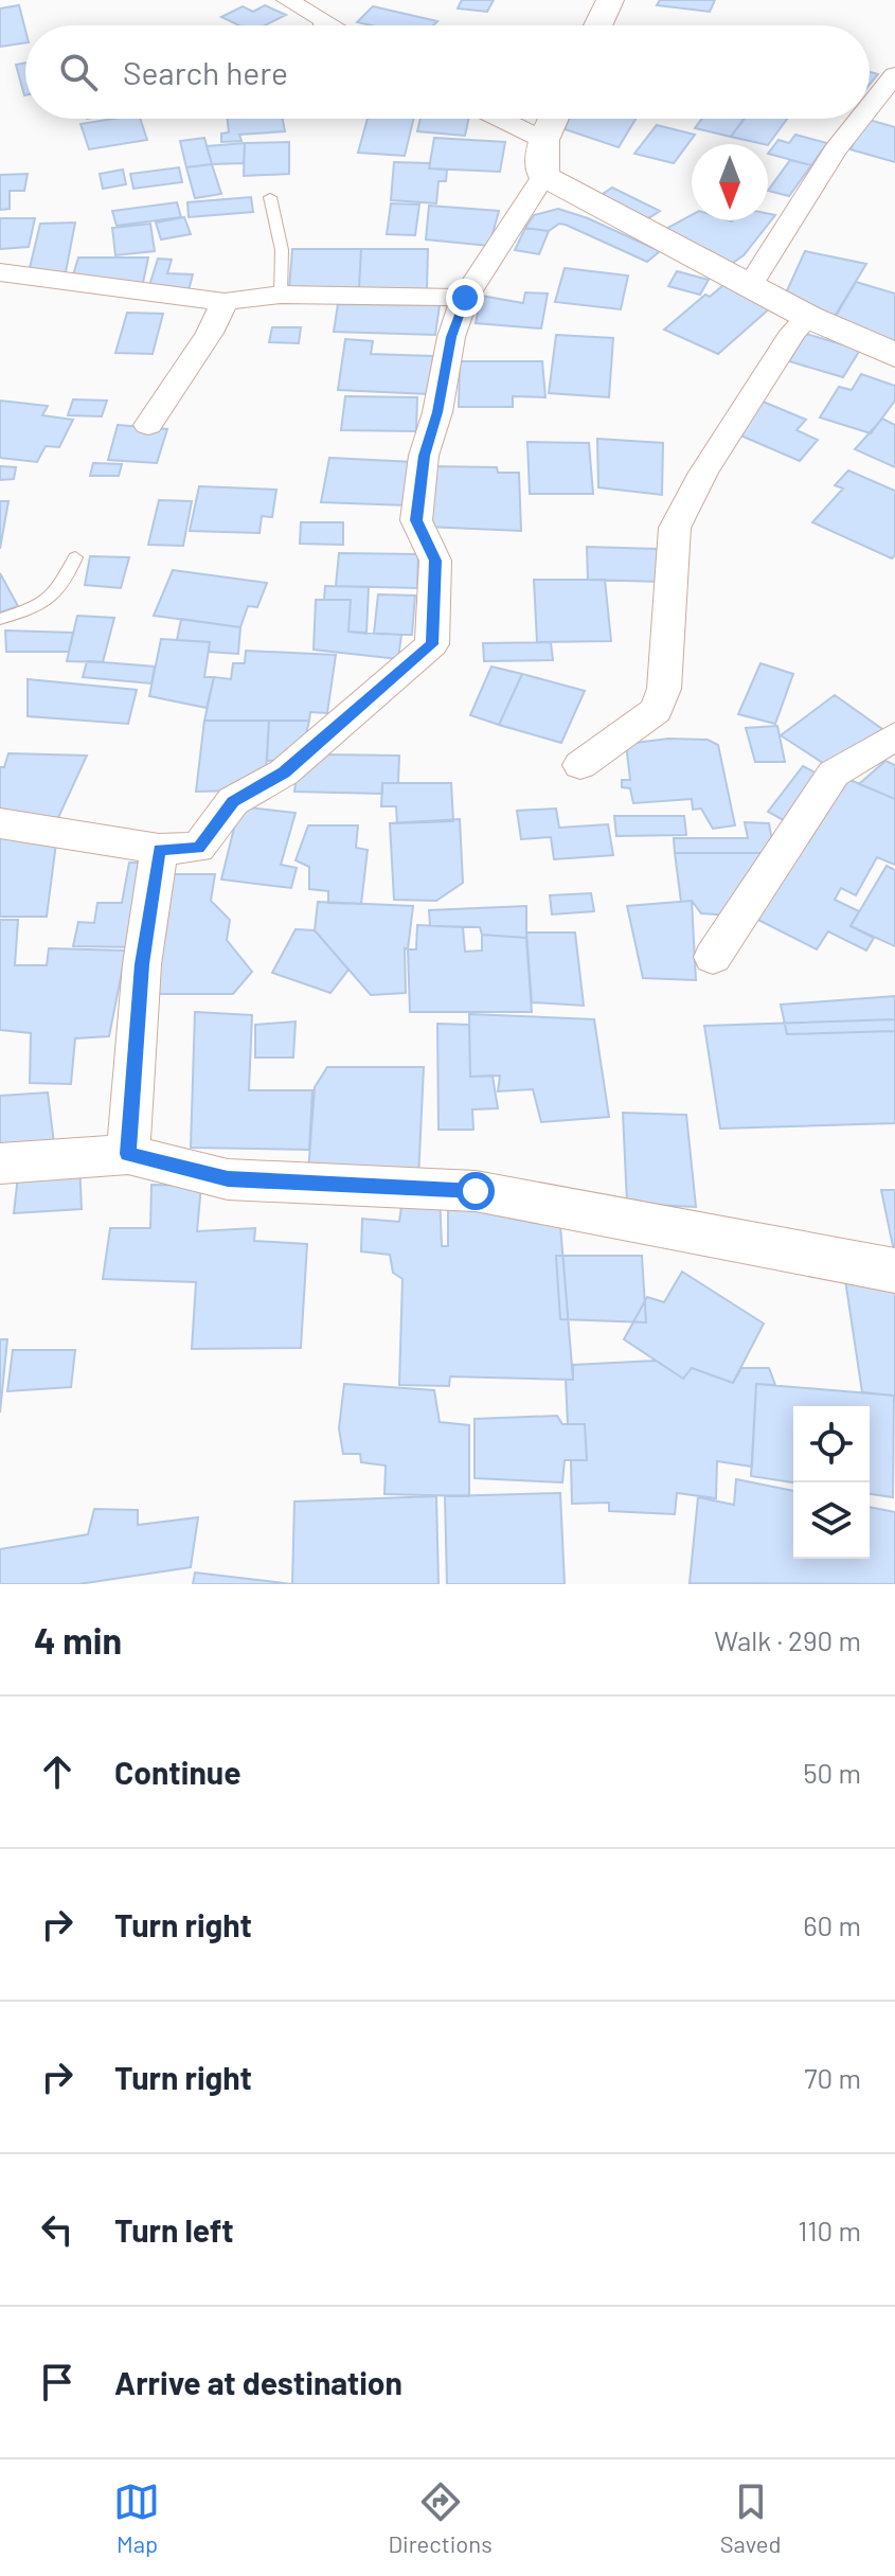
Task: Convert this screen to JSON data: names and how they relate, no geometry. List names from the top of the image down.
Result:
{
  "north": "bottom",
  "page": {
    "search": "Search here",
    "heading": ["4 min", "Walk · 290 m"],
    "list": [
      ["Continue", "50 m"],
      ["Turn right", "60 m"],
      ["Turn right", "70 m"],
      ["Turn left", "110 m"],
      "Arrive at destination"
    ],
    "nav": ["Map", "Directions", "Saved"]
  }
}
